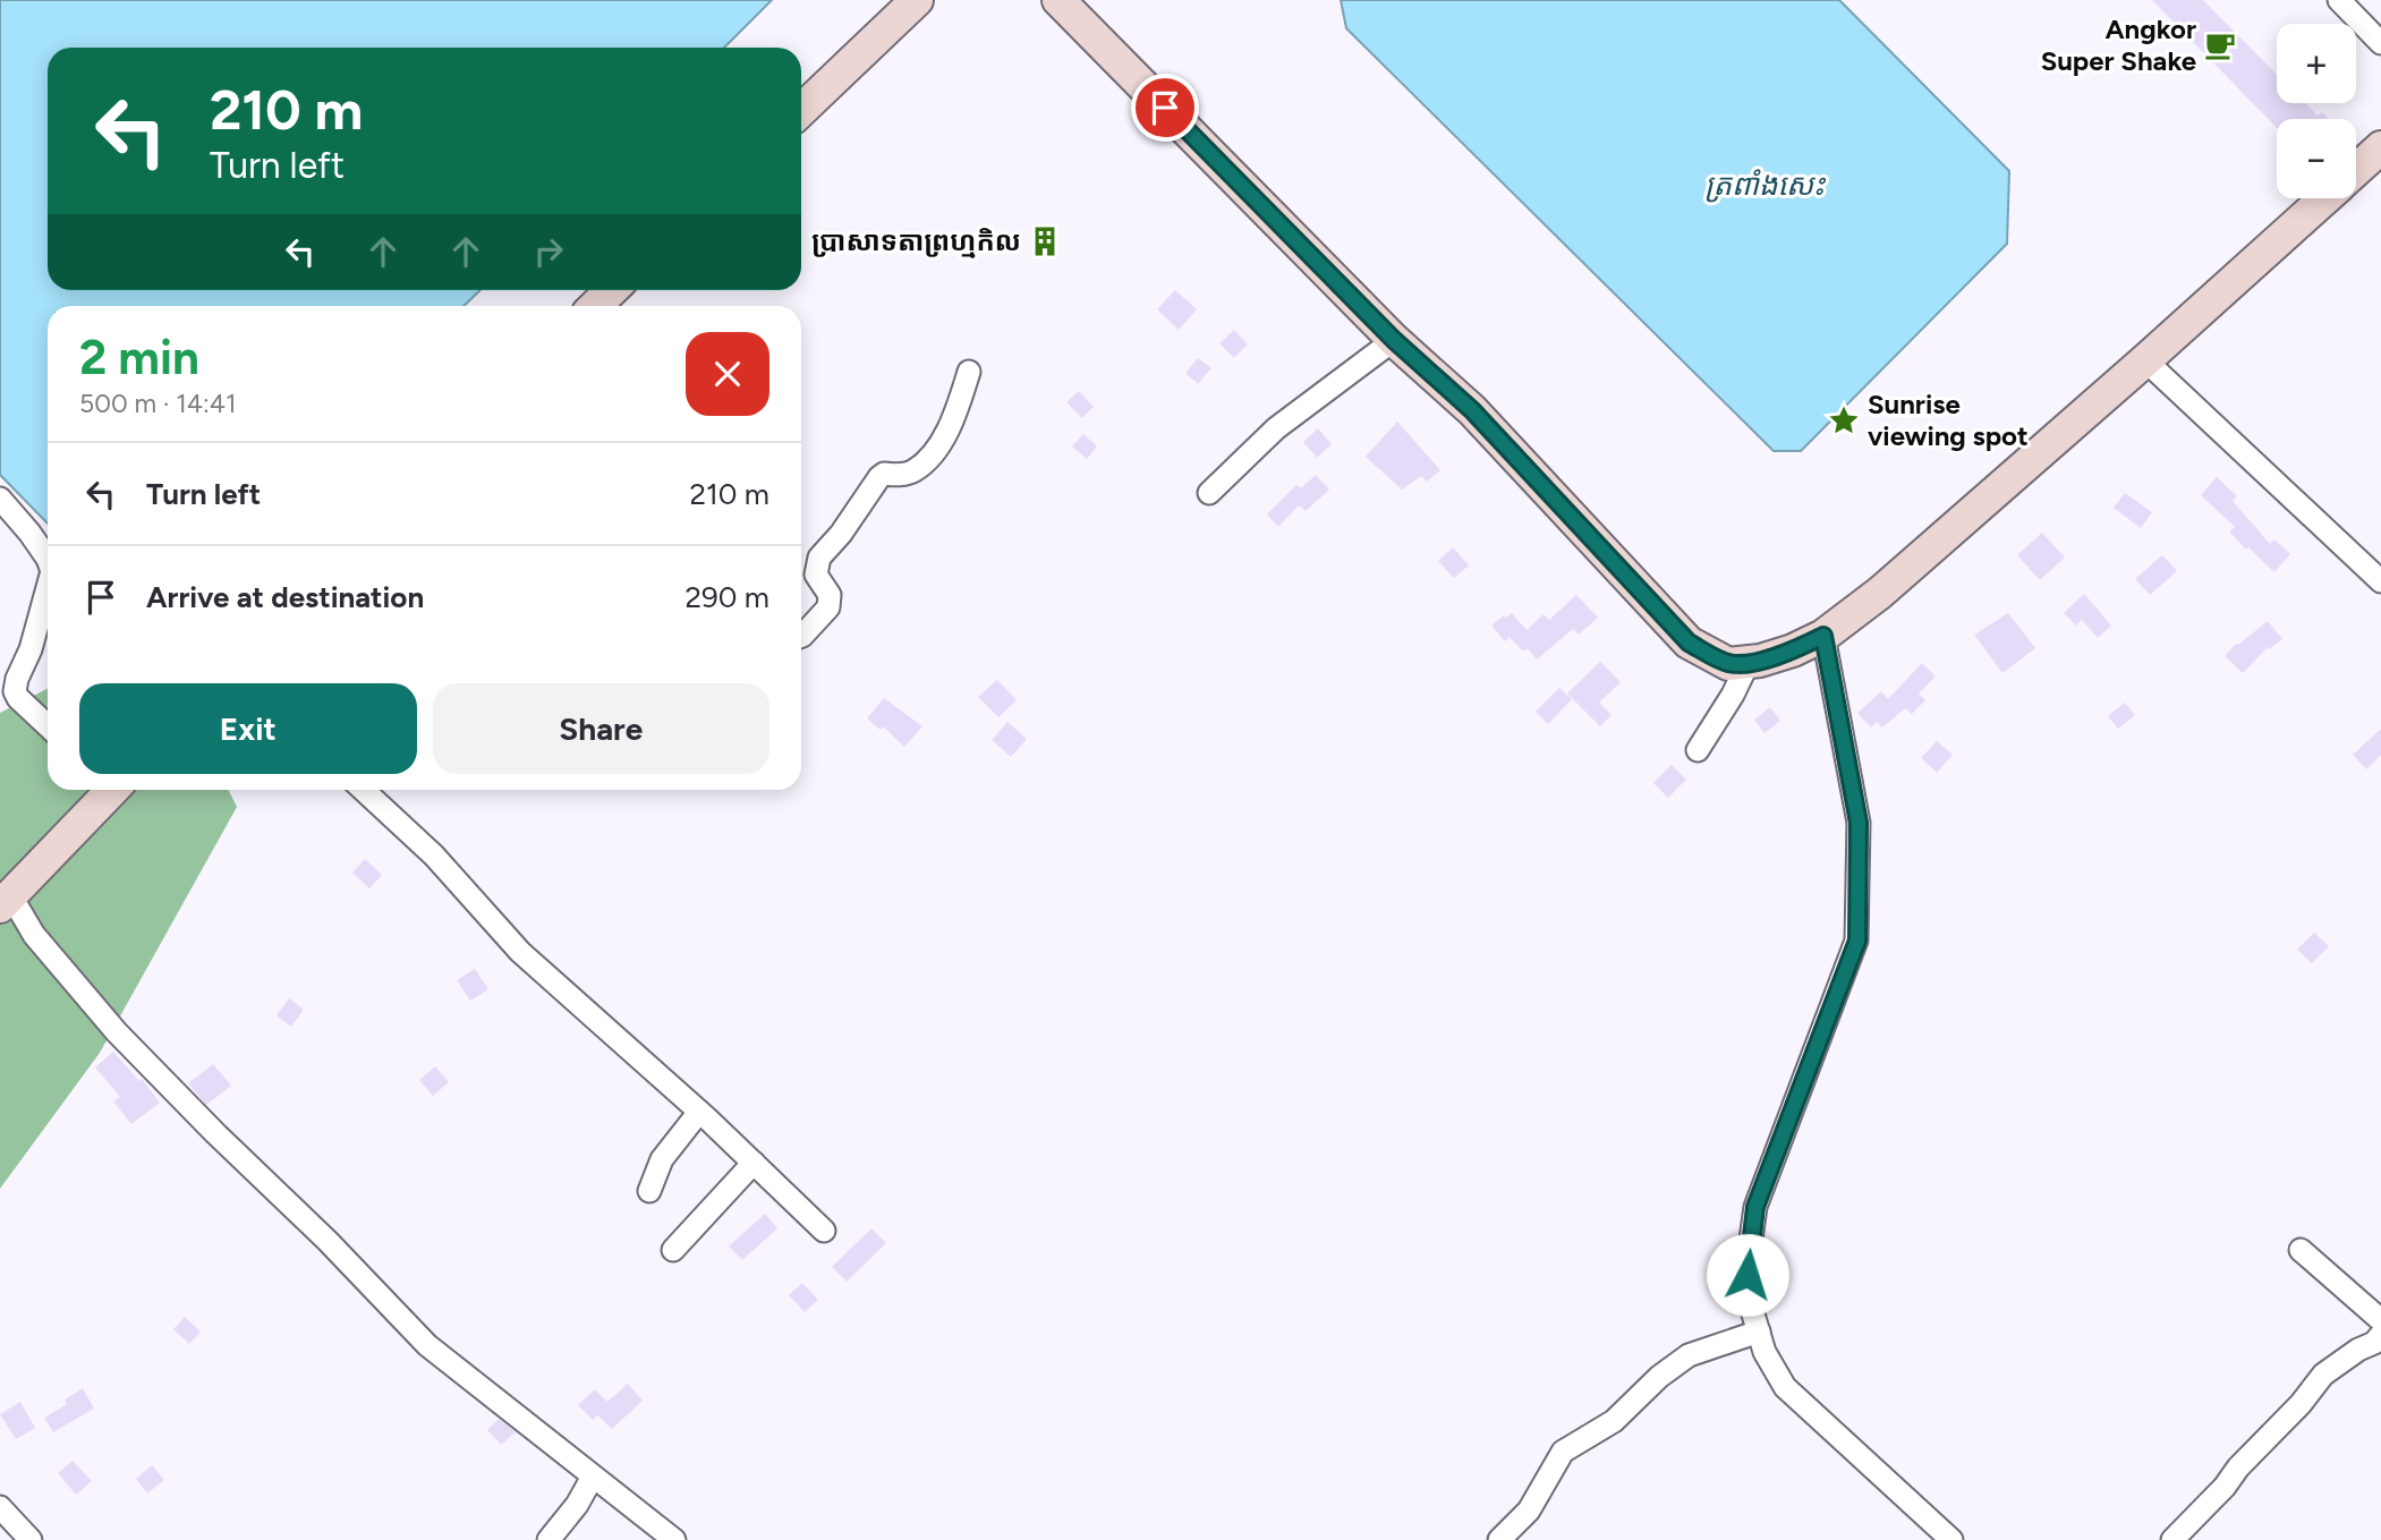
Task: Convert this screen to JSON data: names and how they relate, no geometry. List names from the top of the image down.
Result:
{
  "water": ["ត្រពាំងសេះ"],
  "places": {
    "cafe": ["Angkor Super Shake"],
    "building": ["ប្រាសាទតាព្រហ្មកិល"],
    "place": ["Sunrise viewing spot"]
  },
  "page": {
    "map_buttons": ["+", "−"],
    "turn": ["210 m", "Turn left"],
    "heading": ["2 min", "500 m · 14:41"],
    "list": [
      {
        "name": "Turn left",
        "value": "210 m"
      },
      {
        "name": "Arrive at destination",
        "value": "290 m"
      }
    ],
    "buttons": ["Exit", "Share"]
  }
}
